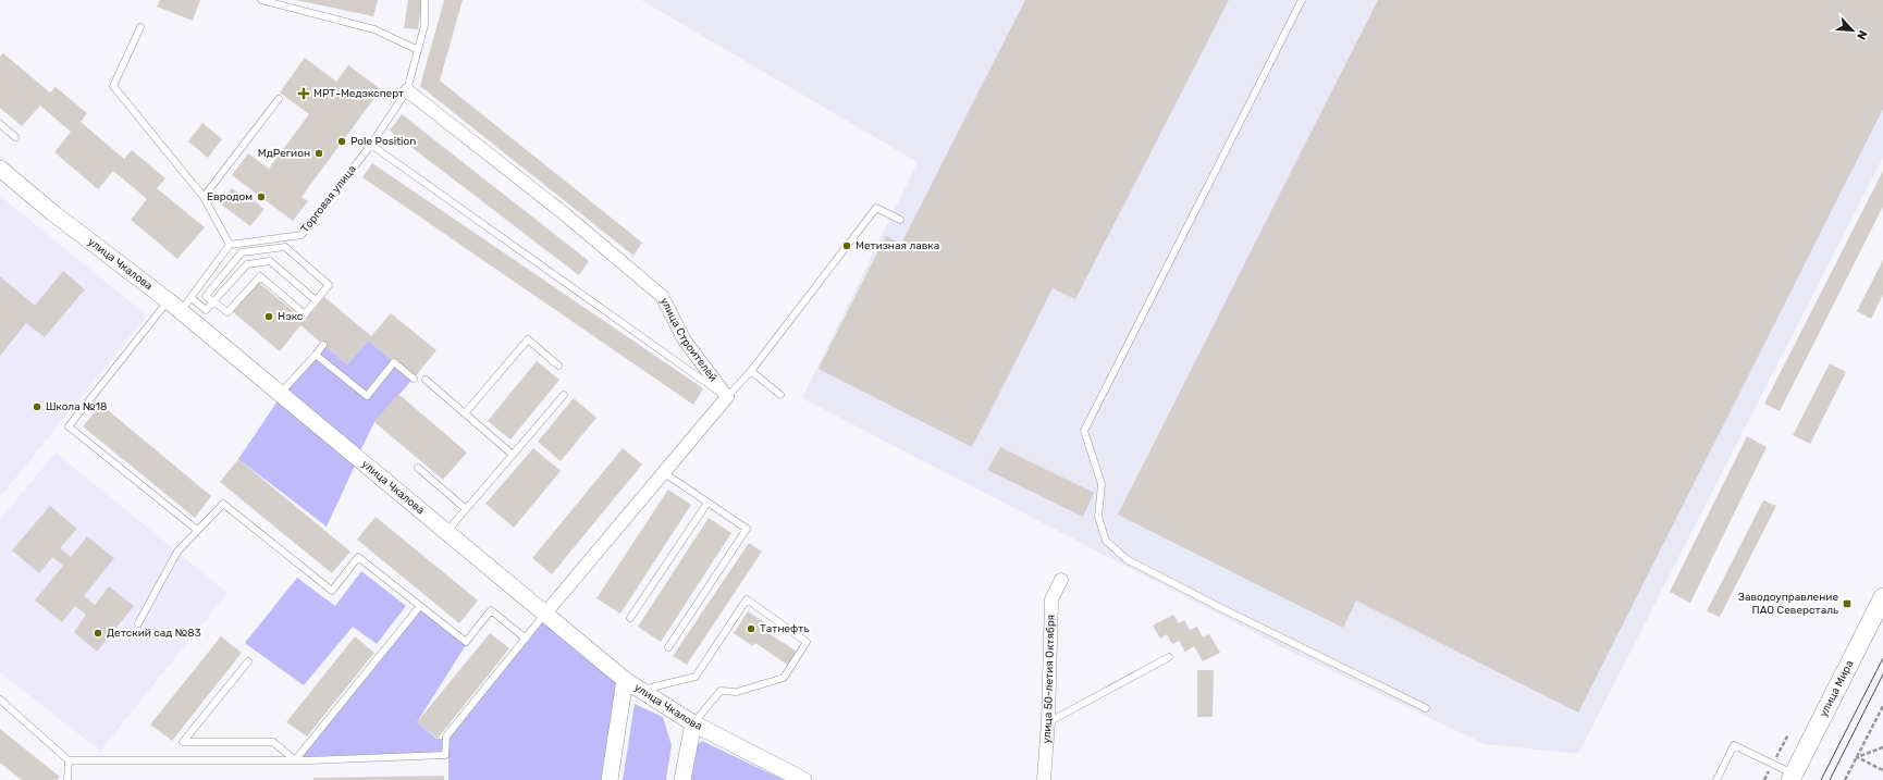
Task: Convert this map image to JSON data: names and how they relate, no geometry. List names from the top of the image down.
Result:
{
  "streets": {
    "main road": ["улица Мира"],
    "street": ["улица Чкалова", "улица Строителей", "улица 50-летия Октября"],
    "lane": ["Торговая улица"]
  },
  "crossings": [
    ["Торговая улица", "улица Строителей"]
  ],
  "places": {
    "health": ["МРТ-Медэксперт"],
    "other": [
      "Pole Position",
      "МдРегион",
      "Евродом",
      "Метизная лавка",
      "Нэкс",
      "Школа №18",
      "Татнефть",
      "Детский сад №83"
    ],
    "transit": ["Заводоуправление ПАО Северсталь"]
  },
  "north": "bottom right"
}
